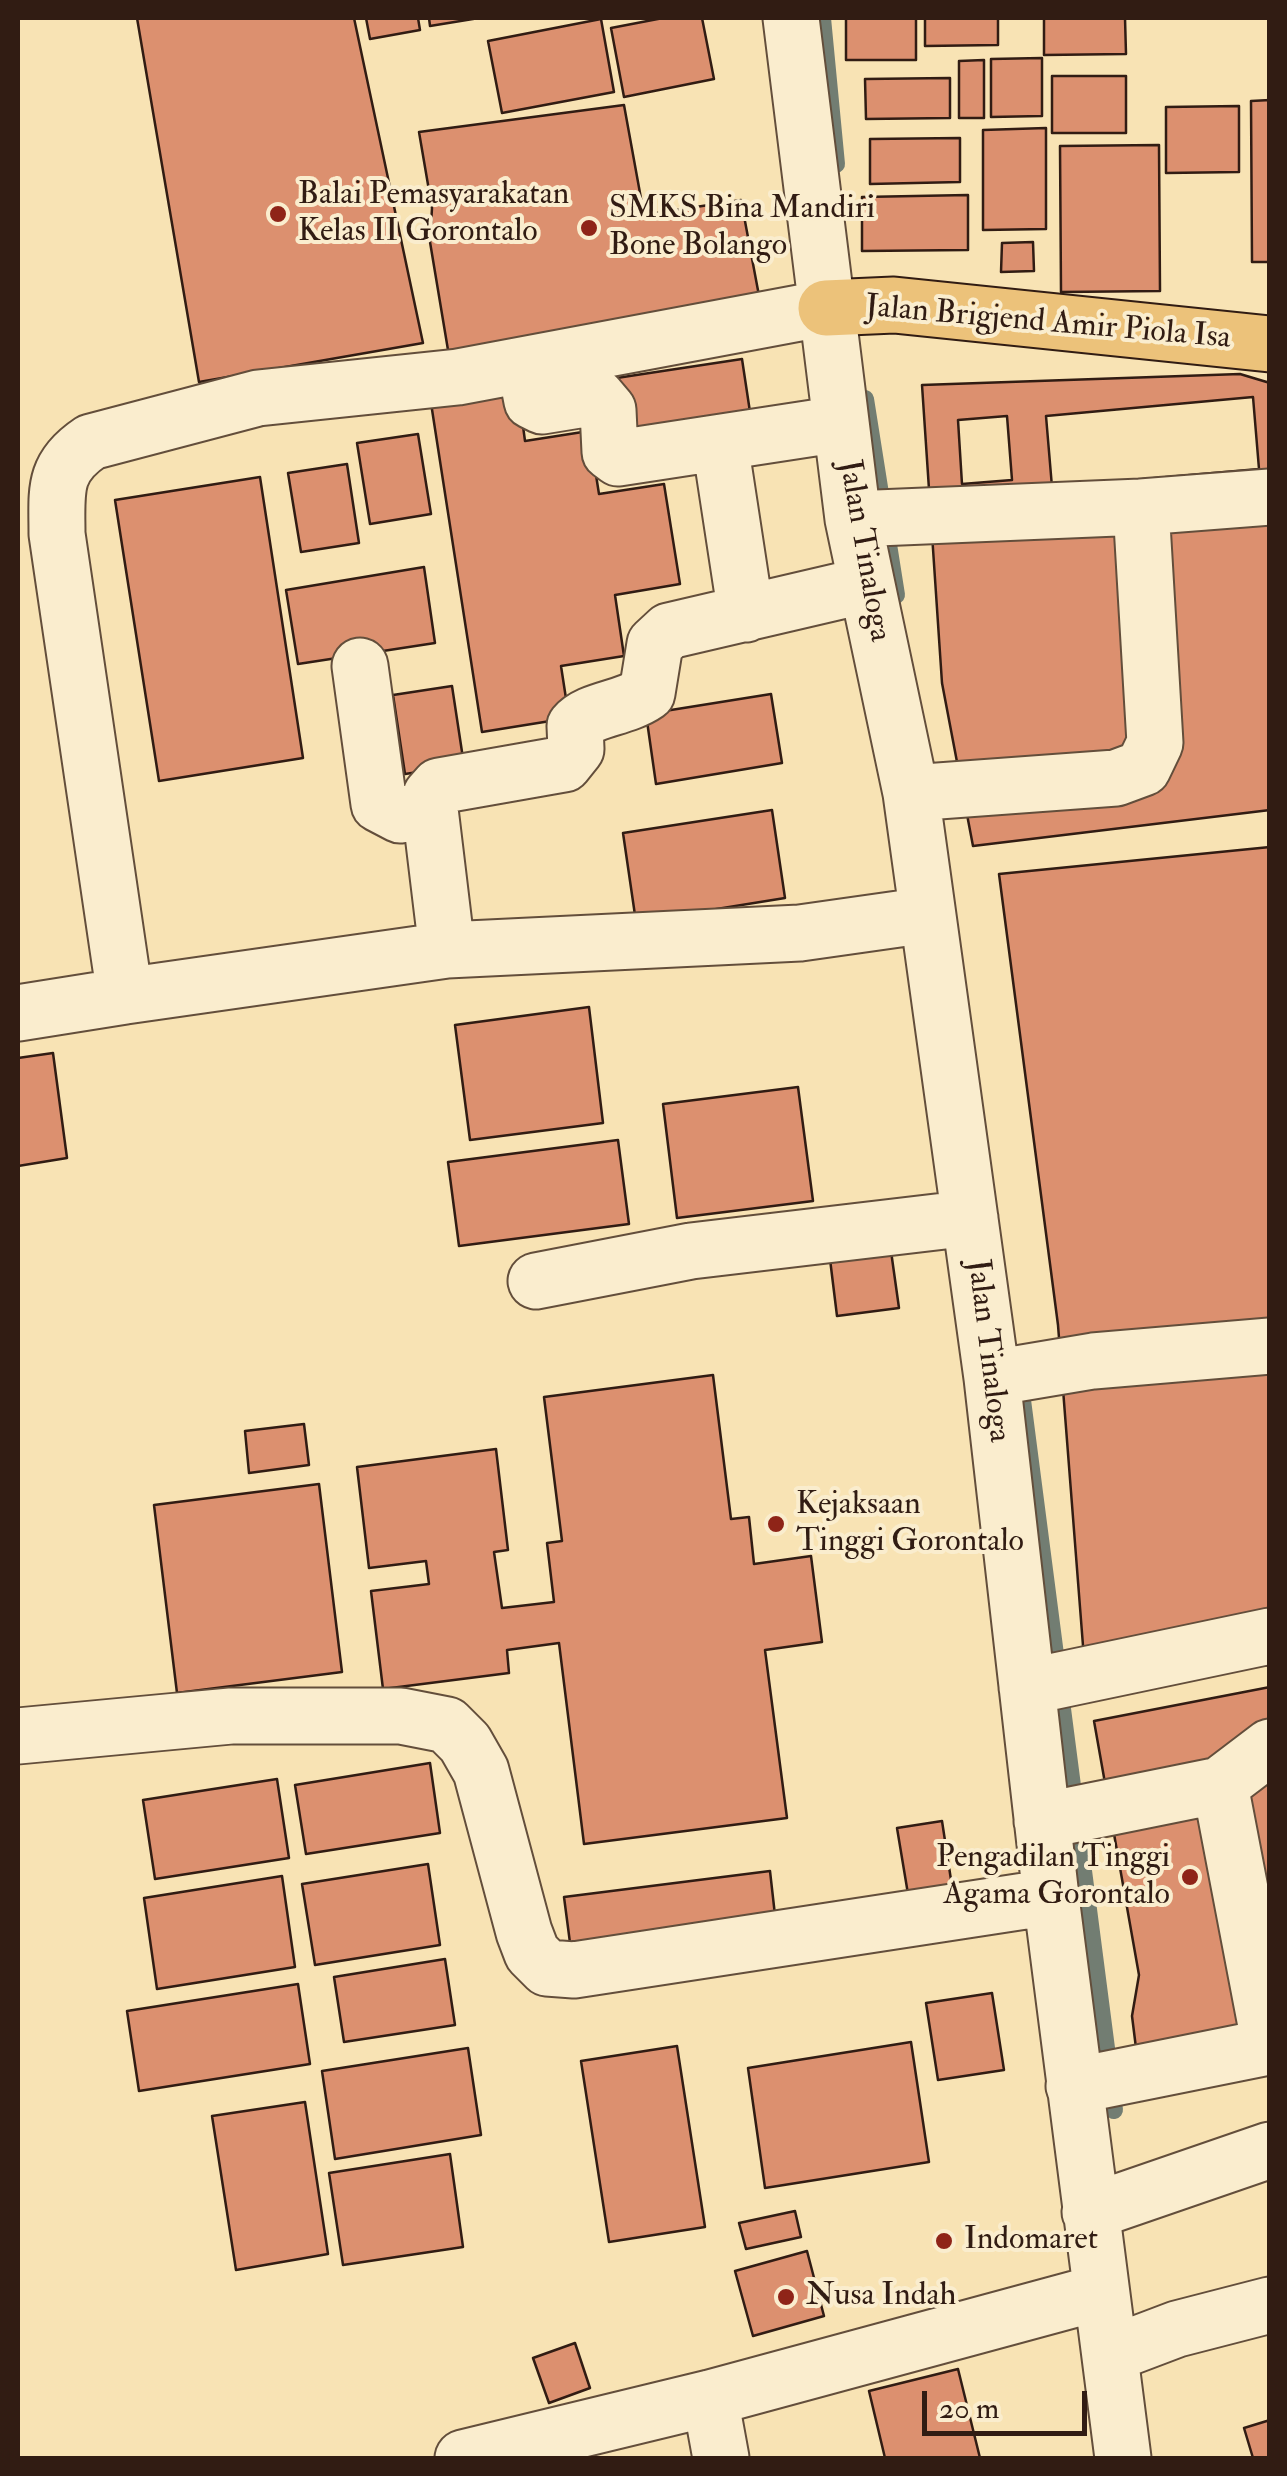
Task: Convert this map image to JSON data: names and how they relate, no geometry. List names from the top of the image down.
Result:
{
  "streets": {
    "main road": ["Jalan Brigjend Amir Piola Isa"],
    "street": ["Jalan Tinaloga"]
  },
  "crossings": [
    ["Jalan Brigjend Amir Piola Isa", "Jalan Tinaloga"]
  ],
  "places": [
    "Balai Pemasyarakatan Kelas II Gorontalo",
    "SMKS Bina Mandiri Bone Bolango",
    "Kejaksaan Tinggi Gorontalo",
    "Pengadilan Tinggi Agama Gorontalo",
    "Indomaret",
    "Nusa Indah"
  ],
  "scale_bar": "20 m"
}
